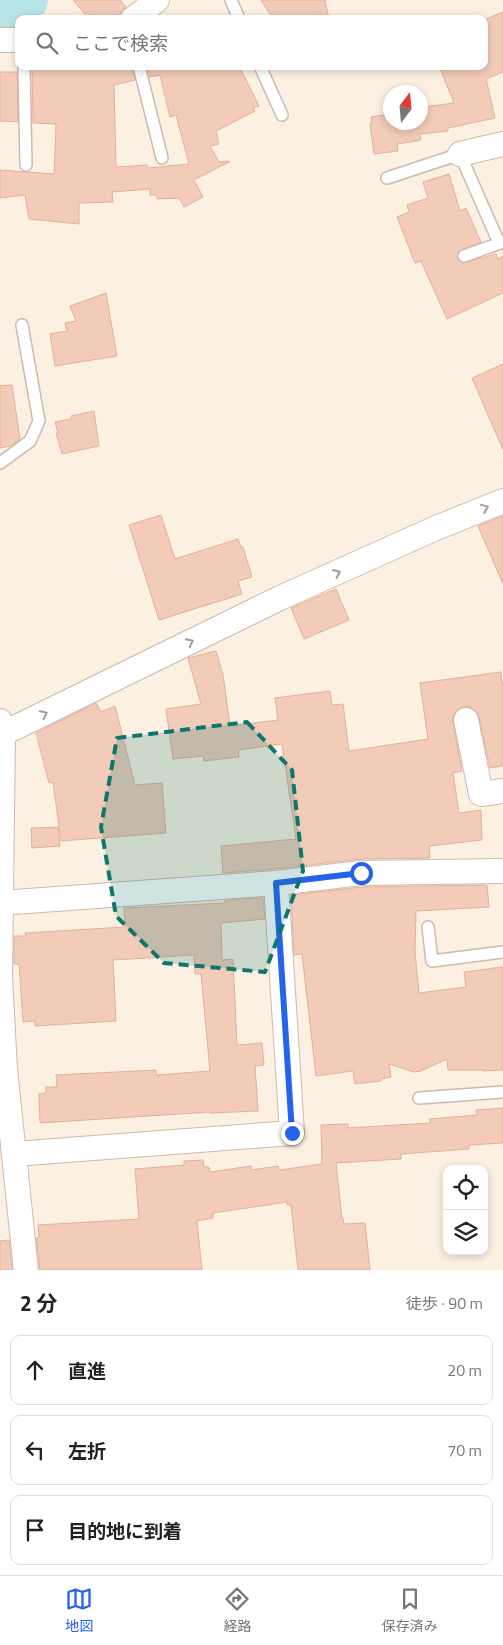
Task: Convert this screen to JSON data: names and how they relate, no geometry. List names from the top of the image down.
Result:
{
  "north": "top",
  "page": {
    "search": "ここで検索",
    "heading": ["2 分", "徒歩 · 90 m"],
    "list": [
      ["直進", "20 m"],
      ["左折", "70 m"],
      "目的地に到着"
    ],
    "nav": ["地図", "経路", "保存済み"]
  }
}
